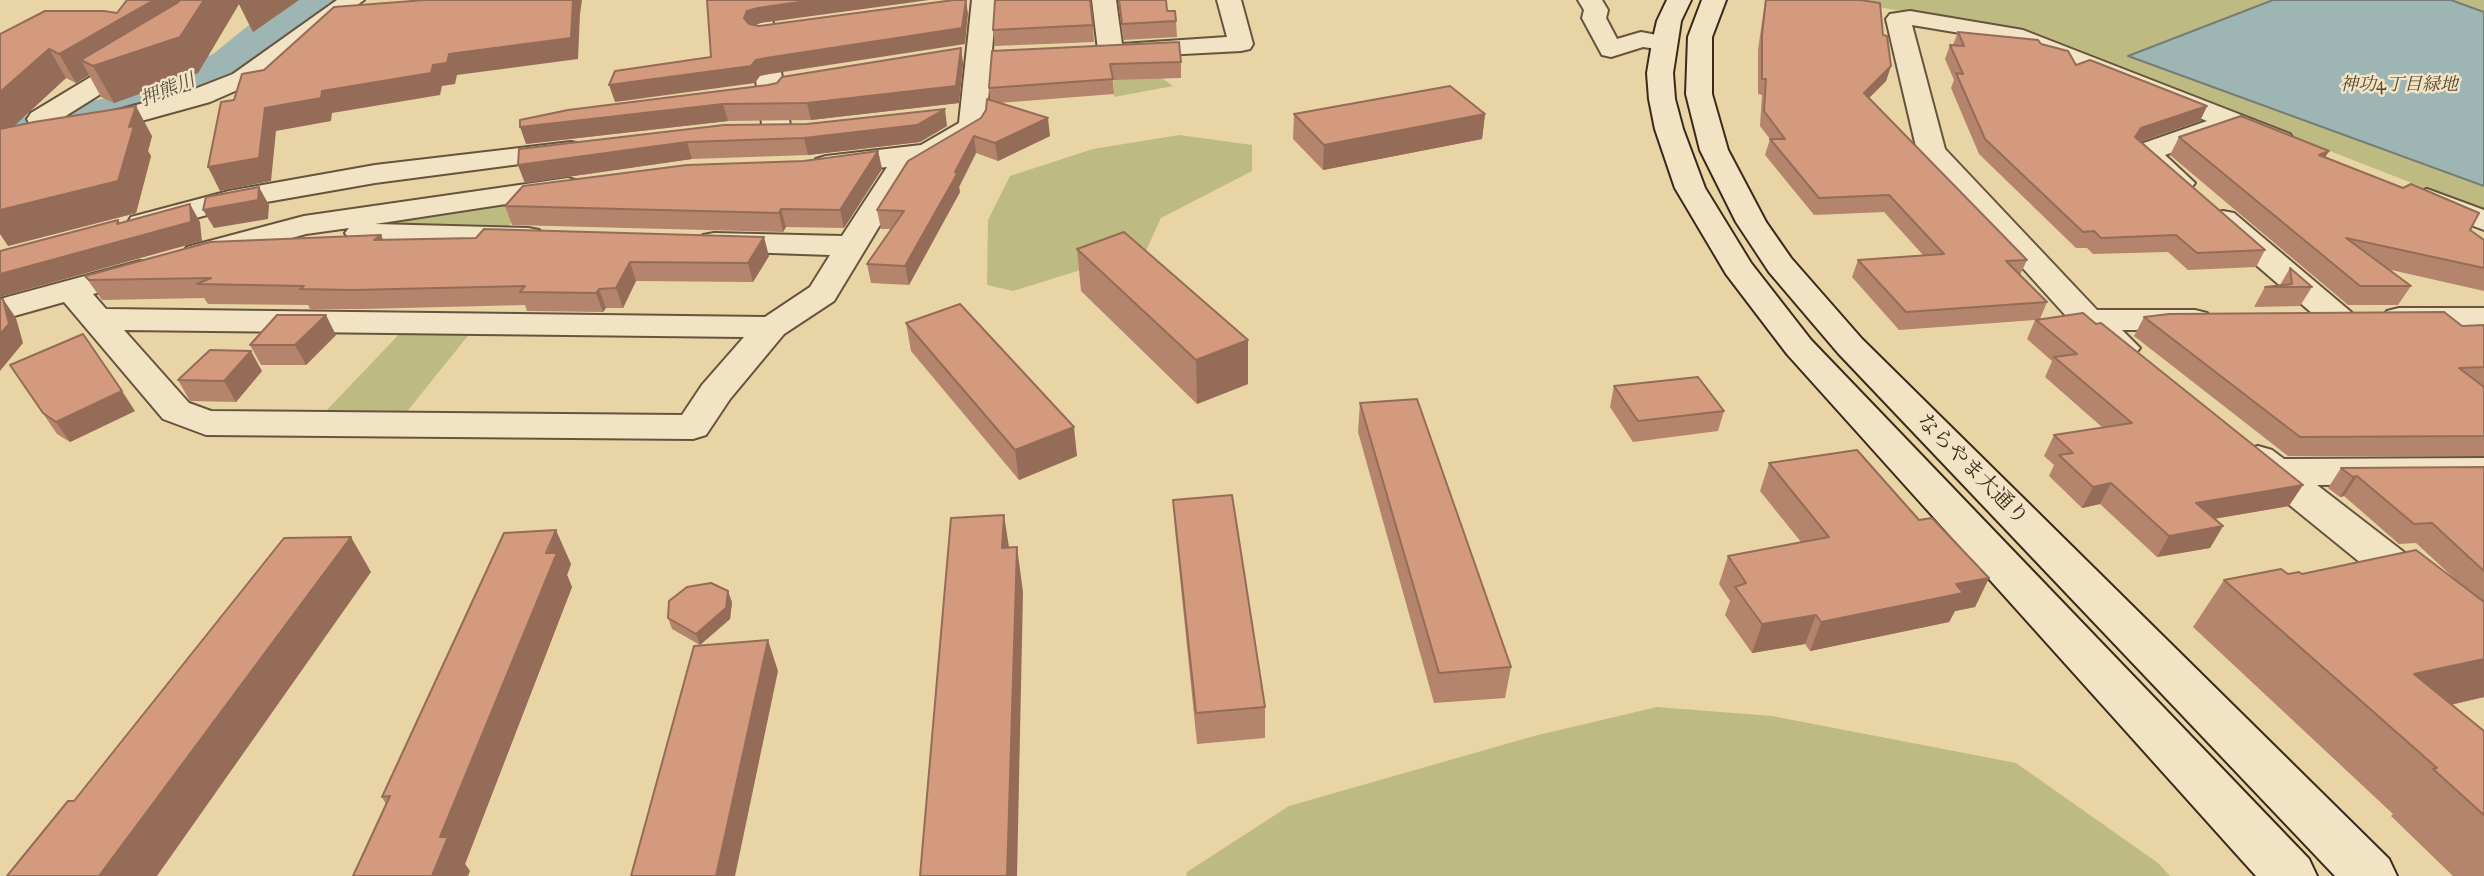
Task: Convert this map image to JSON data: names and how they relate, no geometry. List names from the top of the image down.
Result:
{
  "streets": {
    "street": ["ならやま大通り"]
  },
  "water": ["押熊川"],
  "parks": ["神功4丁目緑地"]
}
